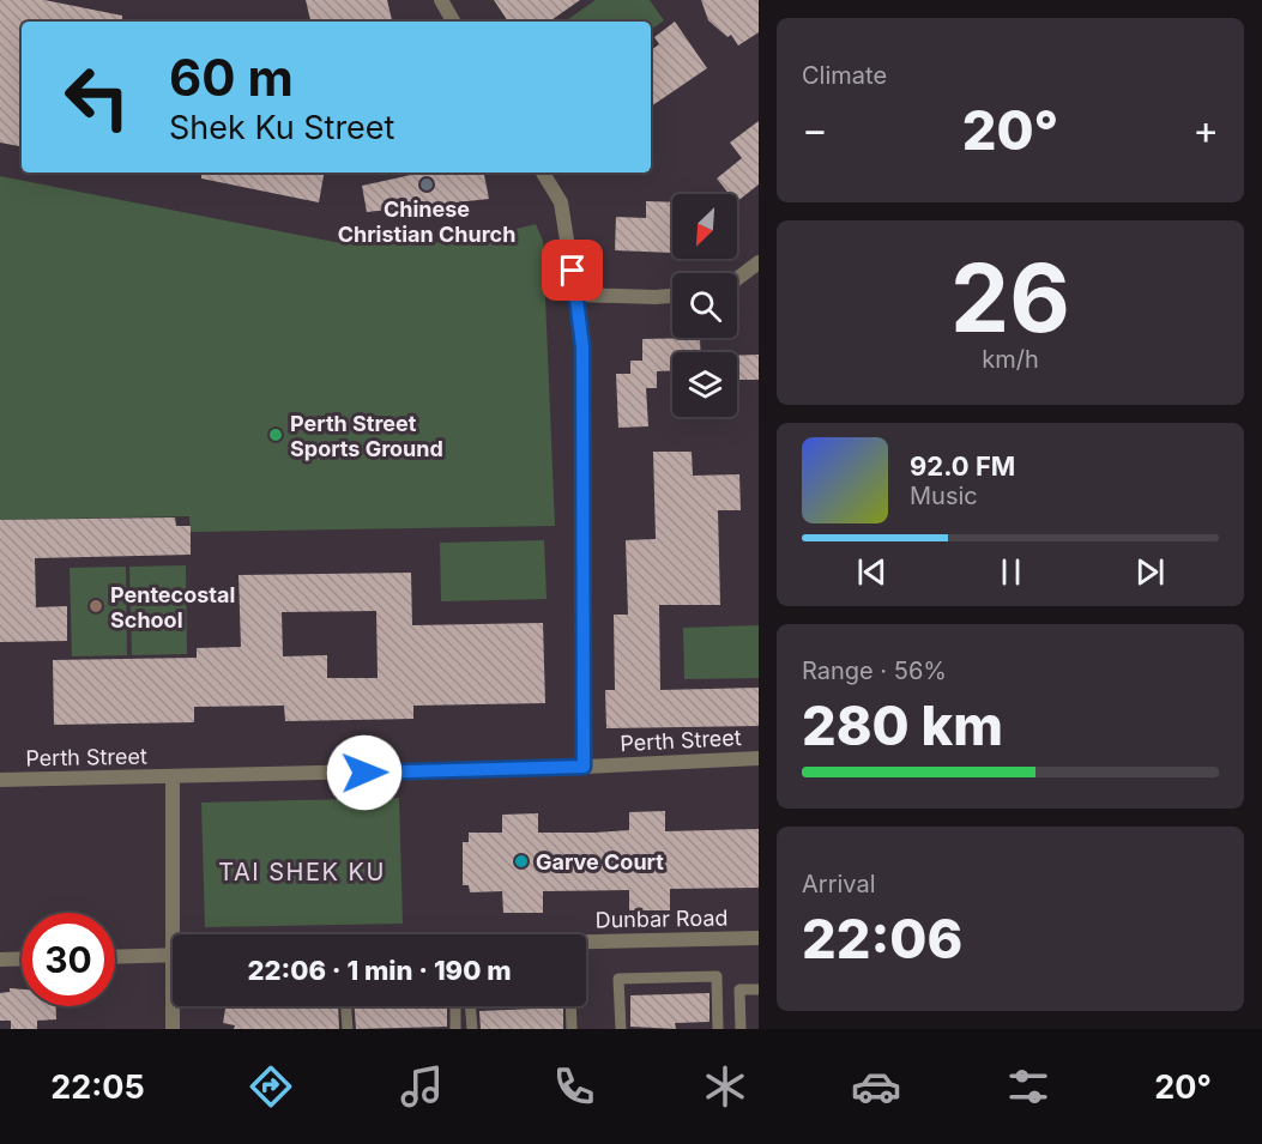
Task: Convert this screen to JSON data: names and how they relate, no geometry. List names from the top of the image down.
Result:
{
  "streets": {
    "street": ["Perth Street", "Dunbar Road"]
  },
  "districts": ["TAI SHEK KU"],
  "places": [
    "Chinese Christian Church",
    "Perth Street Sports Ground",
    "Pentecostal School",
    "Garve Court"
  ],
  "north": "bottom left",
  "page": {
    "tile": [
      "Climate",
      ["26", "km/h"],
      ["Range · 56%", "280 km"],
      ["Arrival", "22:06"]
    ],
    "turn": ["60 m", "Shek Ku Street"],
    "heat": ["−", "20°", "+"],
    "song": ["92.0 FM", "Music"],
    "limit": "30",
    "trip": "22:06 · 1 min · 190 m",
    "tabs": ["22:05", "20°"]
  }
}
